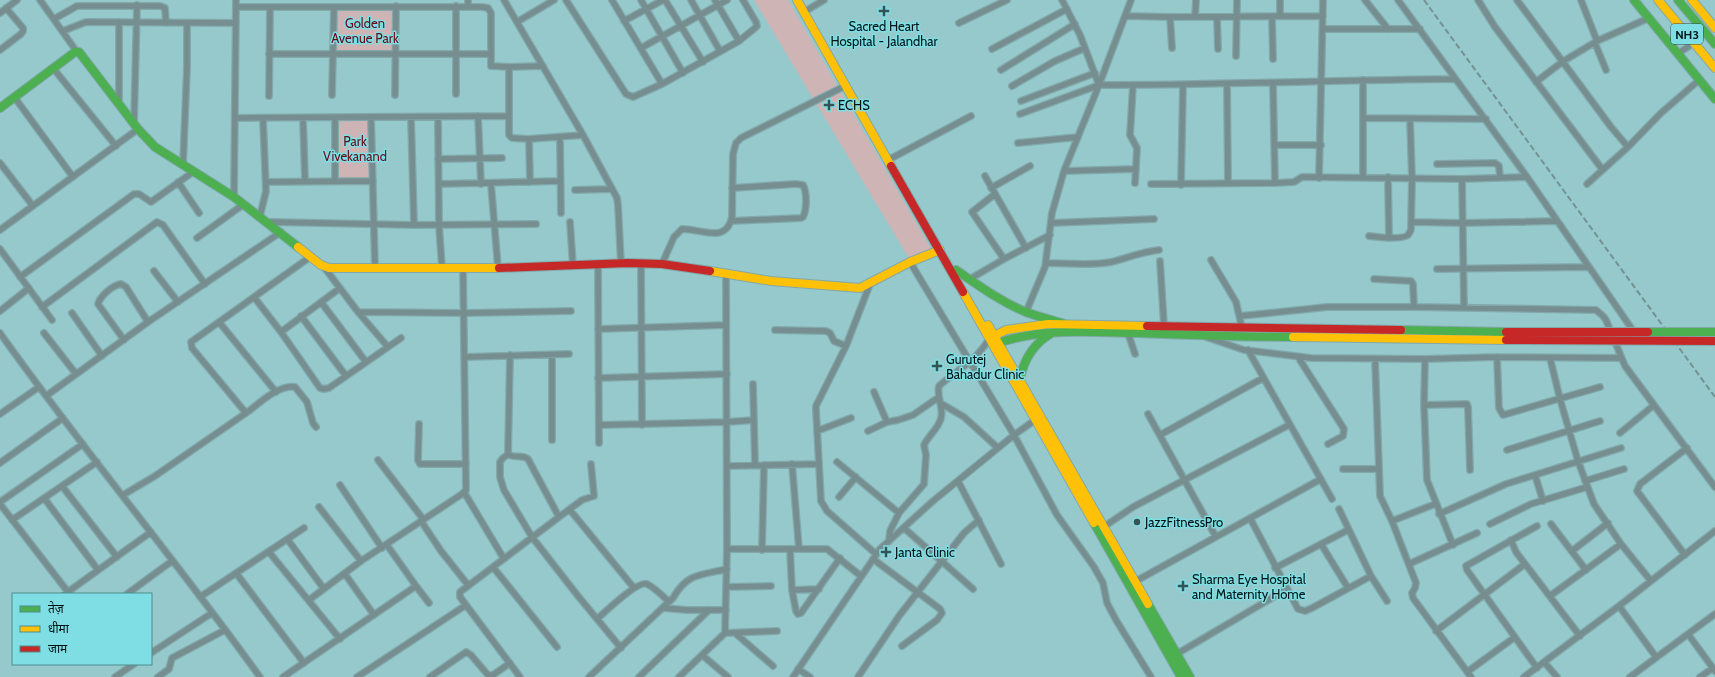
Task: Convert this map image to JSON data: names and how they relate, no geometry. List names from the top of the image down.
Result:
{
  "streets": {
    "main road": ["NH3"]
  },
  "parks": ["Golden Avenue Park", "Park Vivekanand"],
  "places": {
    "health": [
      "Sacred Heart Hospital - Jalandhar",
      "ECHS",
      "Gurutej Bahadur Clinic",
      "Janta Clinic",
      "Sharma Eye Hospital and Maternity Home"
    ],
    "other": ["JazzFitnessPro"]
  },
  "legend": ["तेज़", "धीमा", "जाम"]
}
